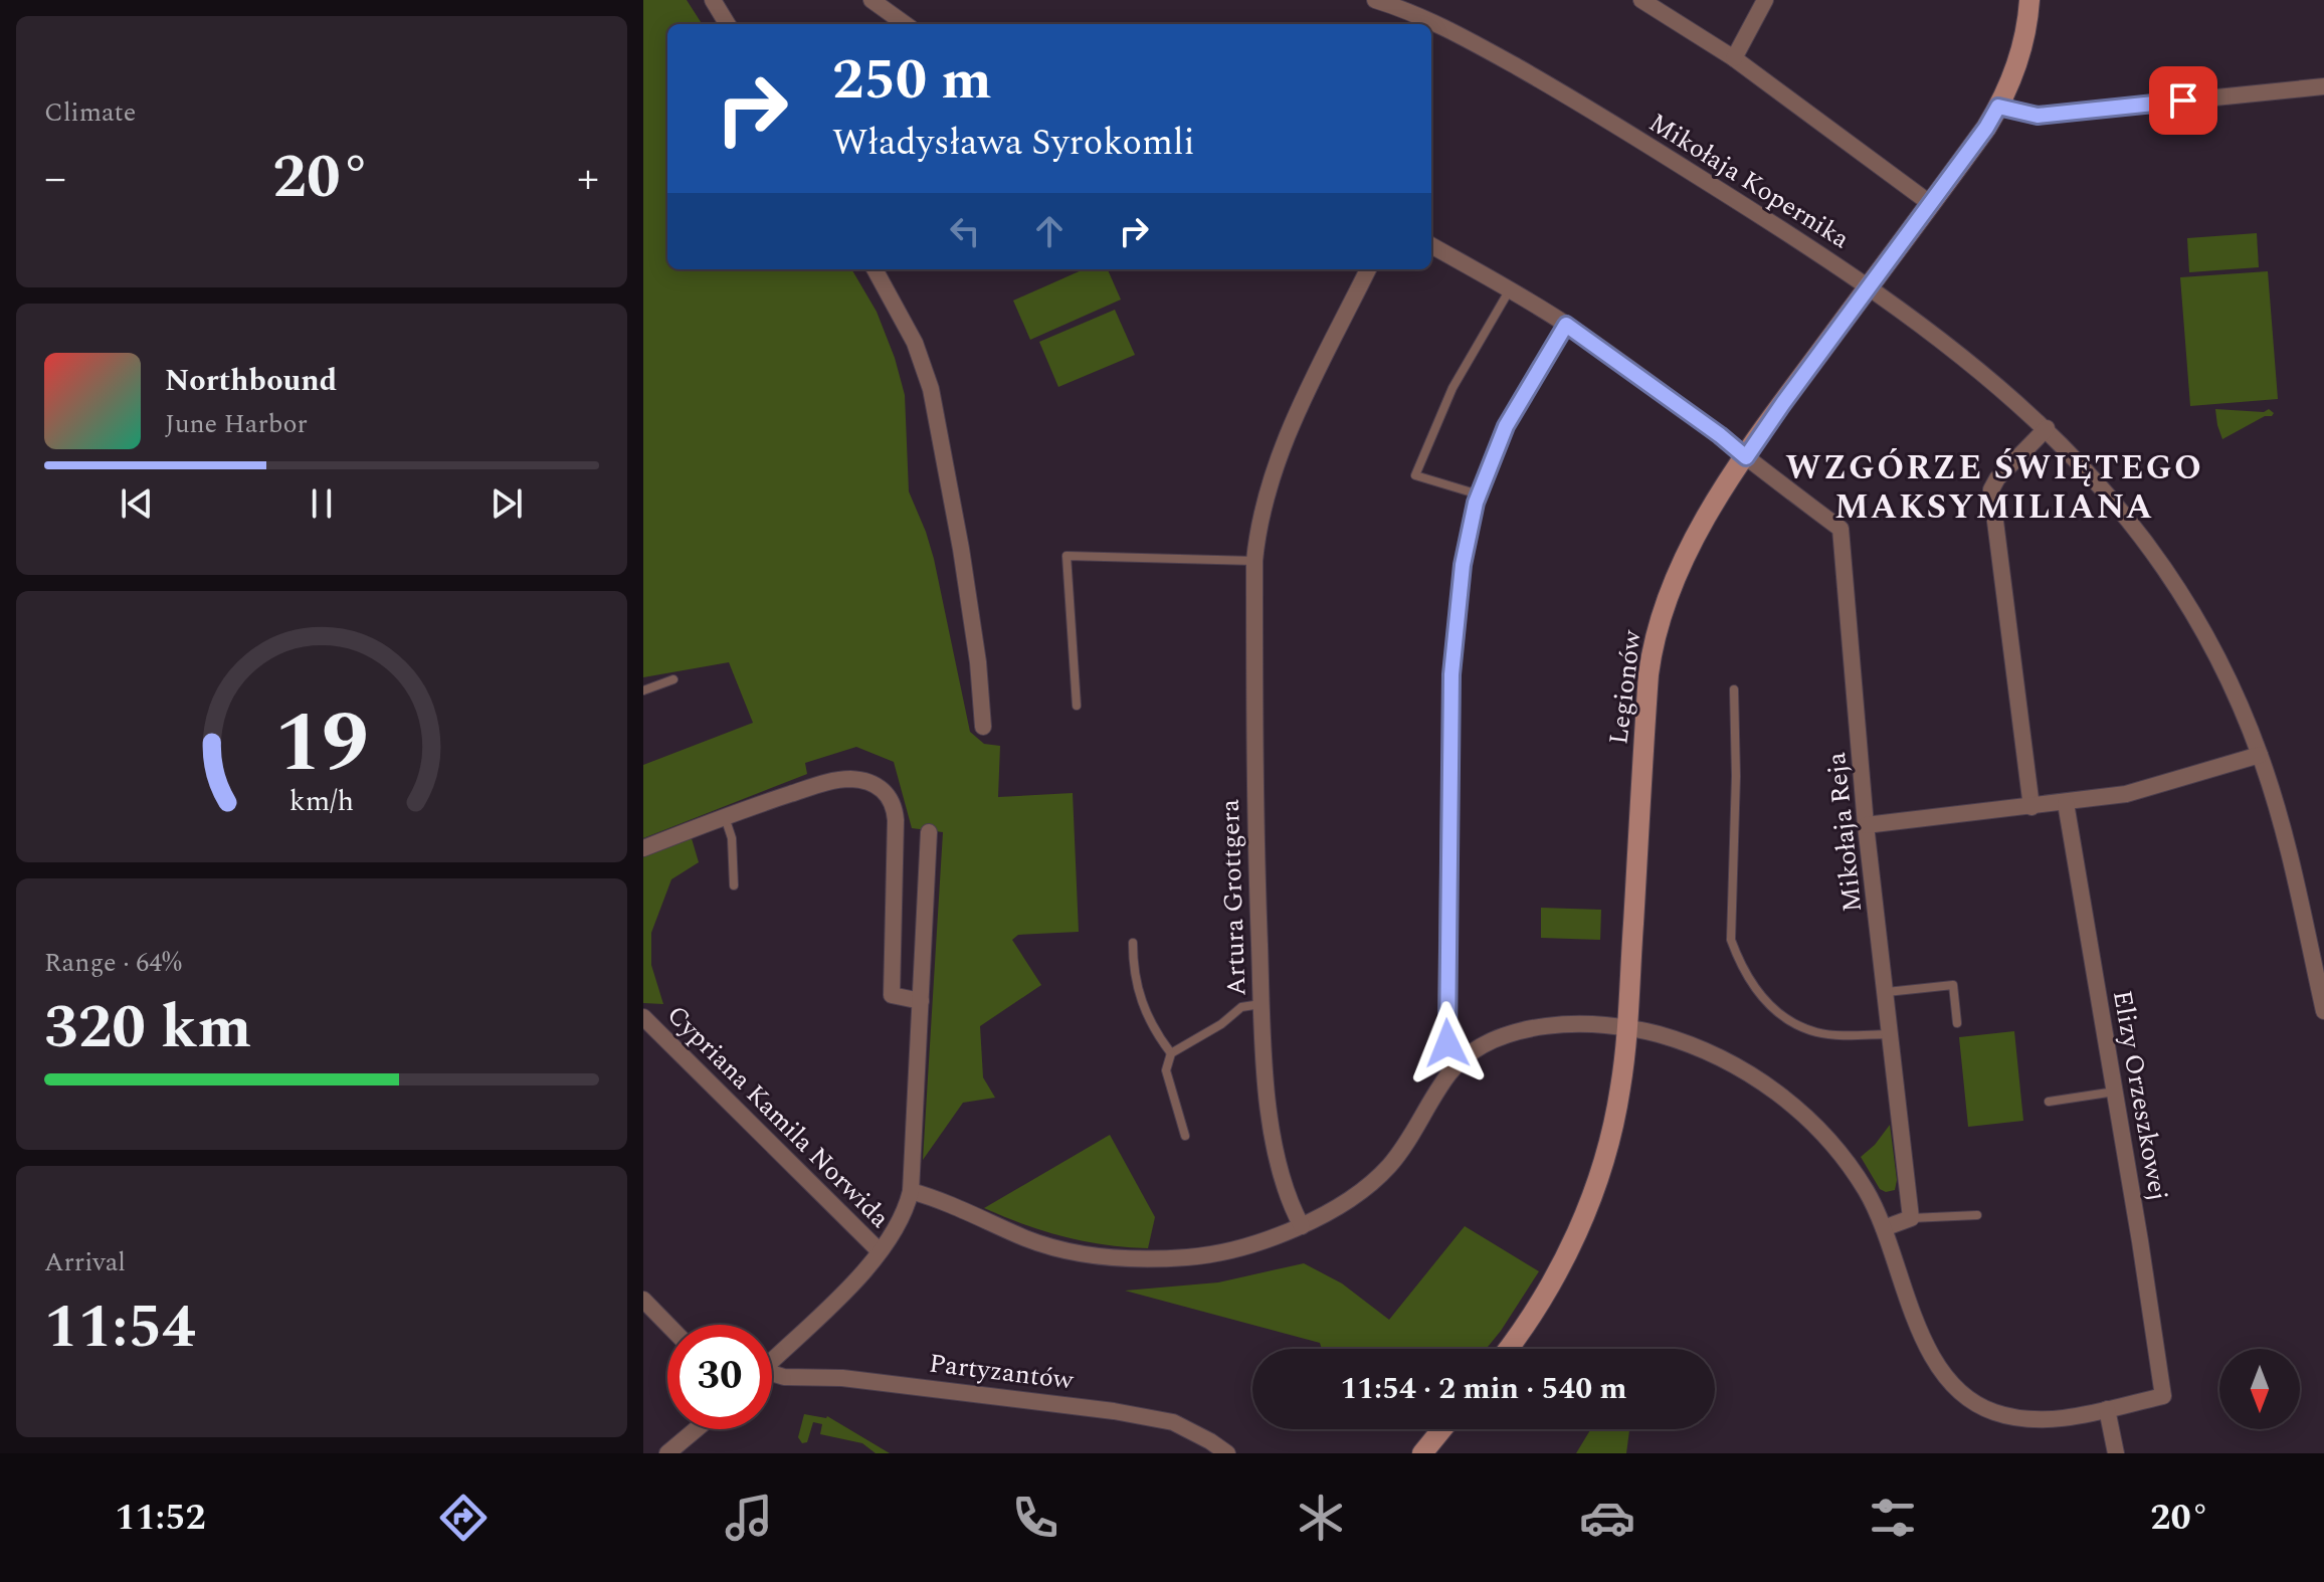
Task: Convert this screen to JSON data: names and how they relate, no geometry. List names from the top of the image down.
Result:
{
  "streets": {
    "street": [
      "Mikołaja Kopernika",
      "Legionów",
      "Mikołaja Reja",
      "Artura Grottgera",
      "Elizy Orzeszkowej",
      "Cypriana Kamila Norwida",
      "Partyzantów"
    ]
  },
  "crossings": [
    ["Mikołaja Kopernika", "Legionów"],
    ["Legionów", "Mikołaja Reja"]
  ],
  "districts": ["WZGÓRZE ŚWIĘTEGO MAKSYMILIANA"],
  "north": "bottom",
  "page": {
    "tile": [
      "Climate",
      ["Range · 64%", "320 km"],
      ["Arrival", "11:54"]
    ],
    "turn": ["250 m", "Władysława Syrokomli"],
    "heat": ["−", "20°", "+"],
    "song": ["Northbound", "June Harbor"],
    "limit": "30",
    "trip": "11:54 · 2 min · 540 m",
    "tabs": ["11:52", "20°"],
    "gauge": ["19", "km/h"]
  }
}
